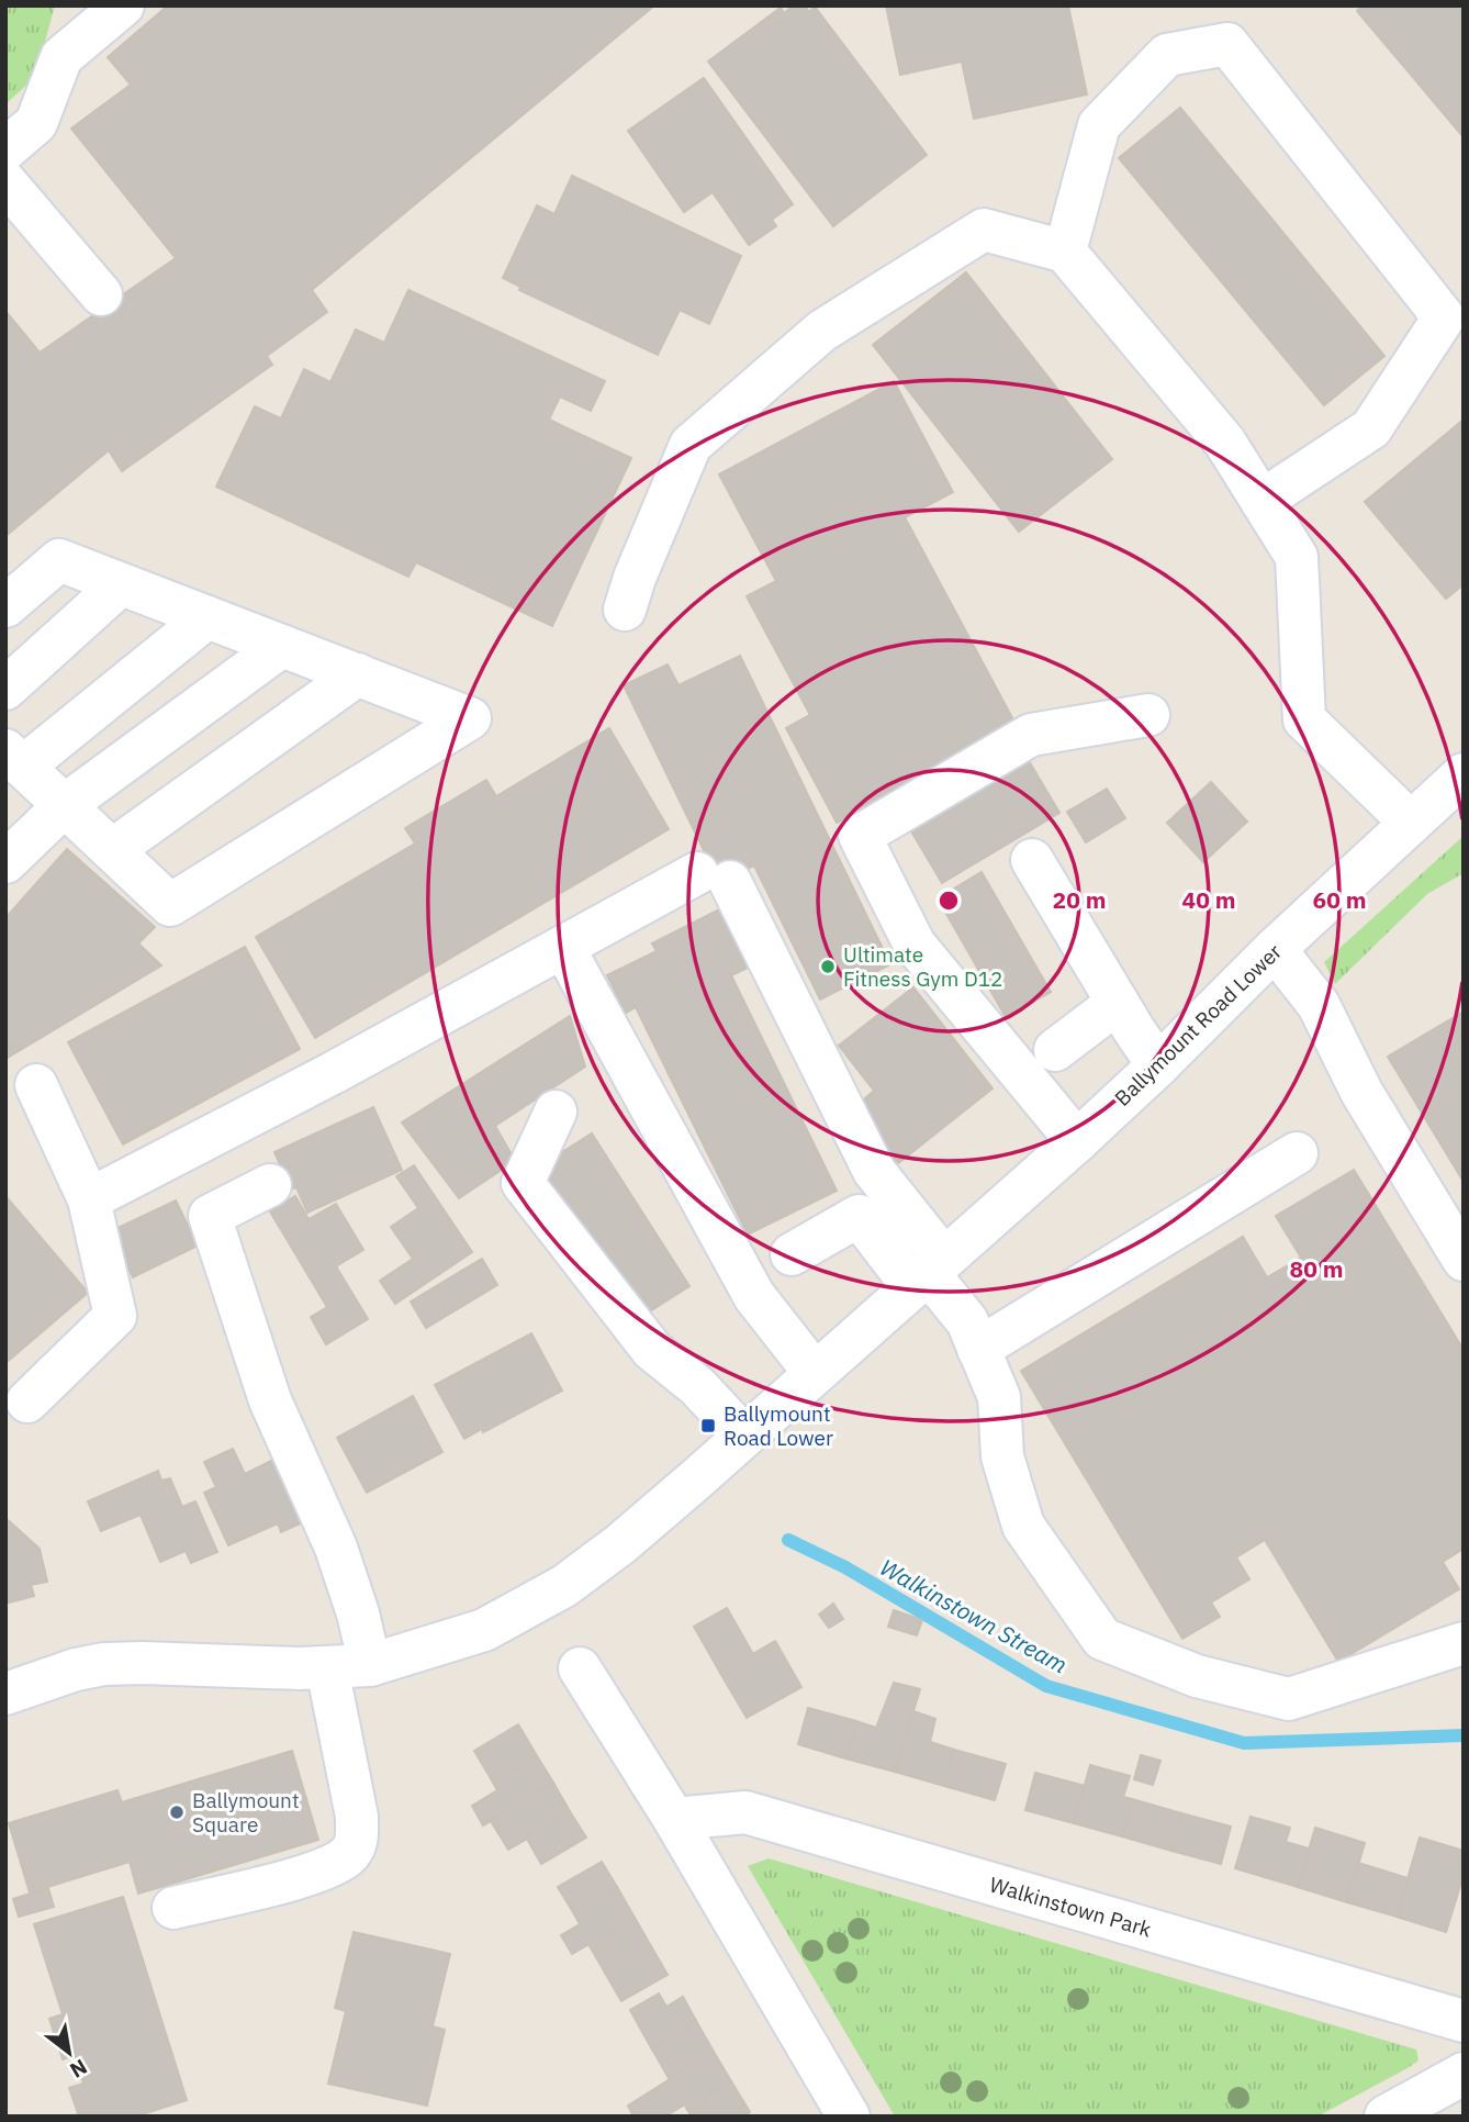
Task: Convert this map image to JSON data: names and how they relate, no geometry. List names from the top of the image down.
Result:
{
  "streets": {
    "street": ["Ballymount Road Lower", "Walkinstown Park"]
  },
  "water": ["Walkinstown Stream"],
  "places": {
    "other": ["Ultimate Fitness Gym D12", "Ballymount Square"],
    "transit": ["Ballymount Road Lower"]
  },
  "north": "bottom right",
  "rings": [
    "20 m",
    "40 m",
    "60 m",
    "80 m"
  ]
}
